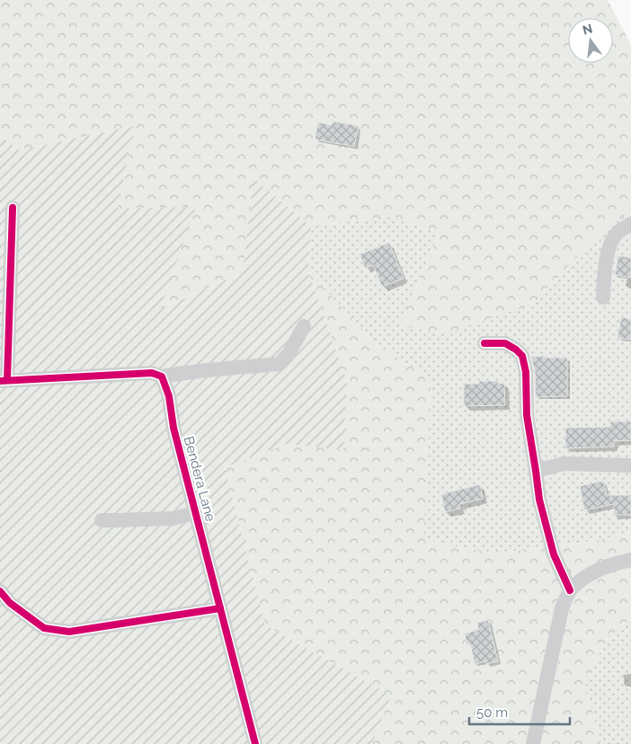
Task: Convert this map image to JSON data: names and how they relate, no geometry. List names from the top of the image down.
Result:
{
  "streets": {
    "street": ["Bendera Lane"]
  },
  "scale_bar": "50 m",
  "north": "top"
}
